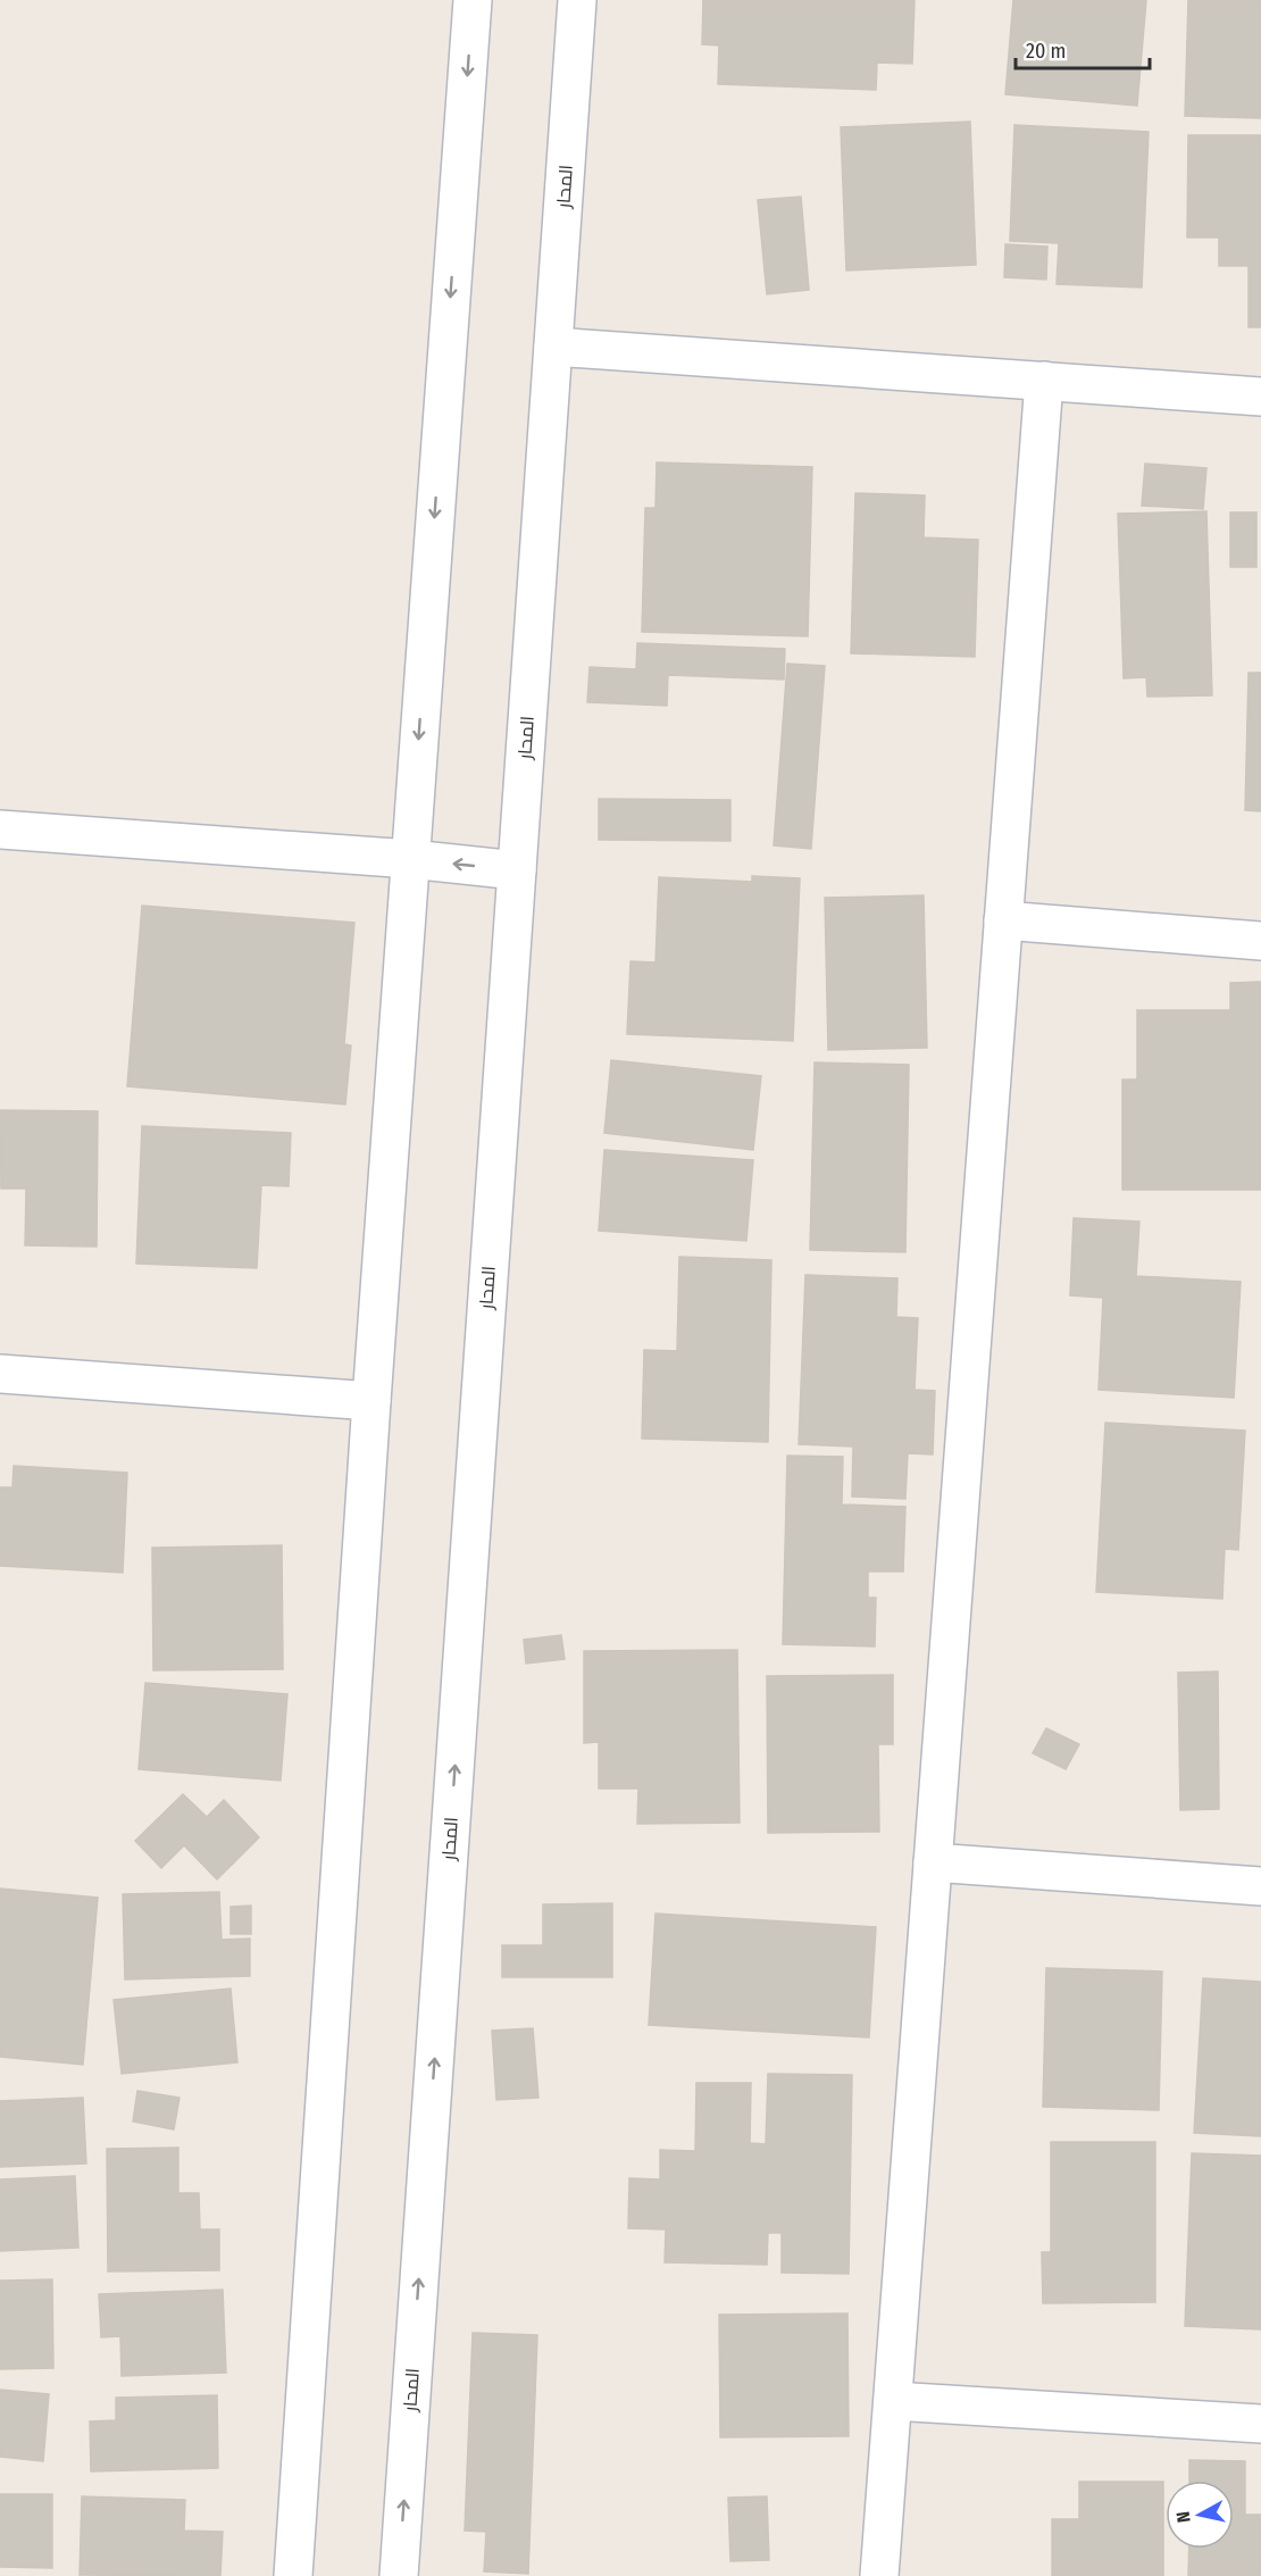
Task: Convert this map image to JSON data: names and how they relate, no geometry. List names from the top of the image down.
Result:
{
  "streets": {
    "street": ["المحار"]
  },
  "scale_bar": "20 m",
  "north": "left"
}
